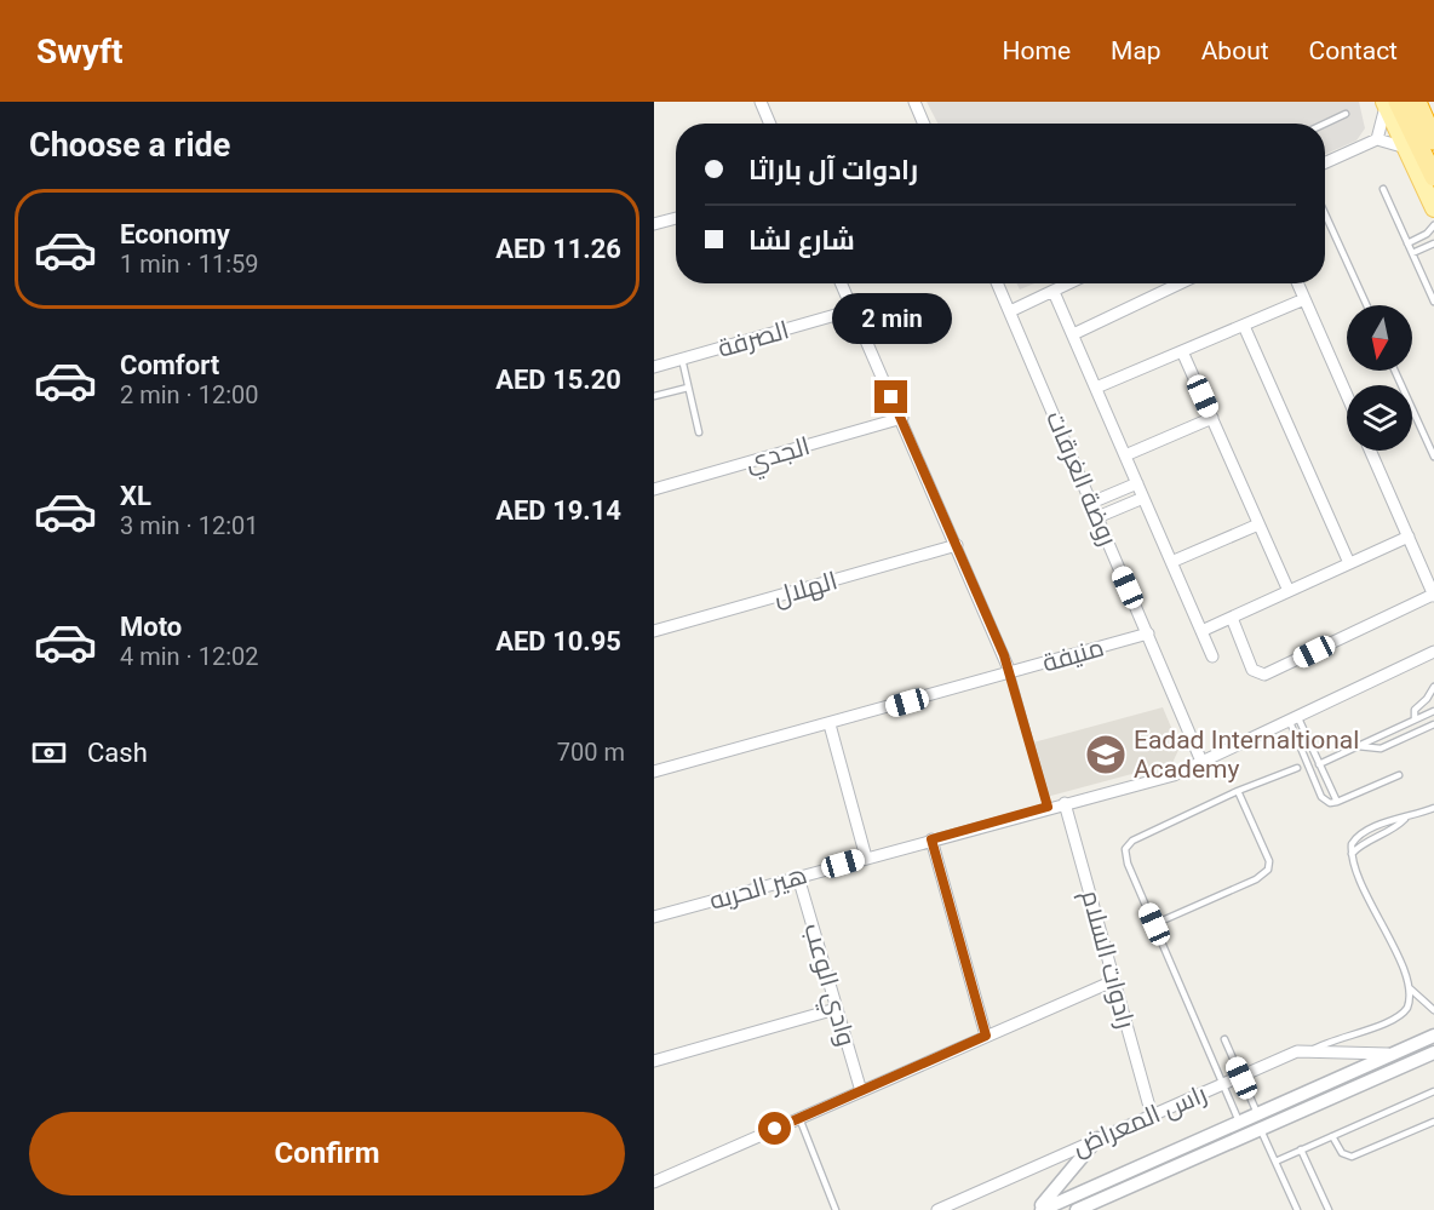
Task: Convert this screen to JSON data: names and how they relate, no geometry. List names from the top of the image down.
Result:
{
  "streets": {
    "street": [
      "الصرفة",
      "الجدي",
      "روضة الغرقات",
      "الهلال",
      "منيفة",
      "هير الحربه",
      "رادوات السلام",
      "وادي الوعب",
      "راس المعراض"
    ]
  },
  "crossings": [
    ["روضة الغرقات", "منيفة"],
    ["روضة الغرقات", "هير الحربه"],
    ["هير الحربه", "رادوات السلام"],
    ["هير الحربه", "وادي الوعب"],
    ["رادوات السلام", "راس المعراض"]
  ],
  "places": {
    "school or university": ["Eadad Internaltional Academy"]
  },
  "north": "bottom",
  "page": {
    "header": "Swyft",
    "nav": [
      "Home",
      "Map",
      "About",
      "Contact"
    ],
    "heading": "Choose a ride",
    "banner": ["رادوات آل باراثا", "شارع لشا"],
    "list": [
      {
        "name": "Economy",
        "note": "1 min · 11:59",
        "value": "AED 11.26"
      },
      {
        "name": "Comfort",
        "note": "2 min · 12:00",
        "value": "AED 15.20"
      },
      {
        "name": "XL",
        "note": "3 min · 12:01",
        "value": "AED 19.14"
      },
      {
        "name": "Moto",
        "note": "4 min · 12:02",
        "value": "AED 10.95"
      }
    ],
    "bubble": "2 min",
    "pay": ["Cash", "700 m"],
    "buttons": "Confirm"
  }
}
